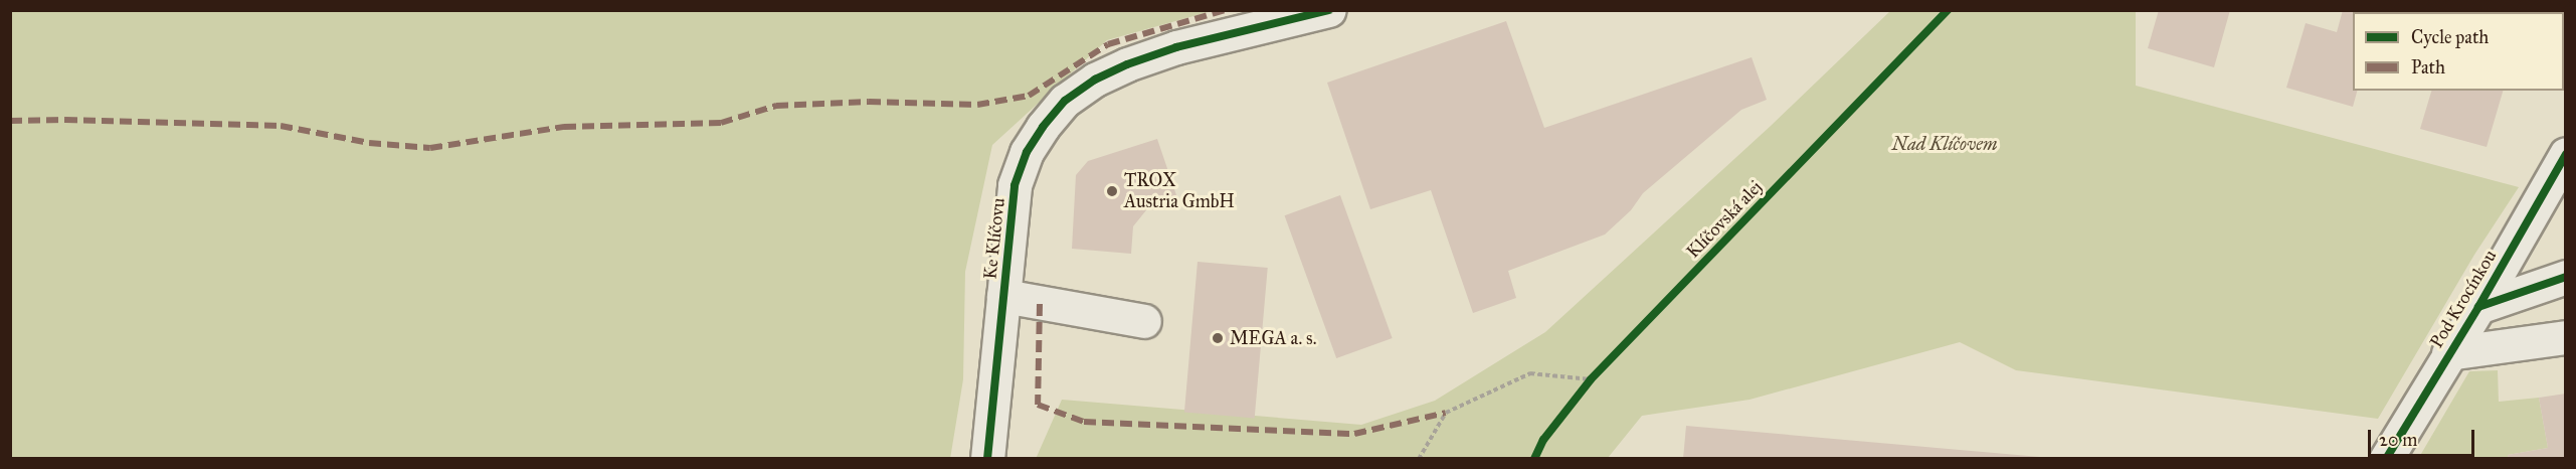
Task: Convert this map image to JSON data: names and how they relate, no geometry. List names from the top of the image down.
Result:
{
  "streets": {
    "street": ["Ke Klíčovu", "Pod Krocínkou"],
    "cycle path": ["Klíčovská alej"]
  },
  "parks": ["Nad Klíčovem"],
  "places": ["TROX Austria GmbH", "MEGA a. s."],
  "legend": ["Cycle path", "Path"],
  "scale_bar": "20 m"
}
